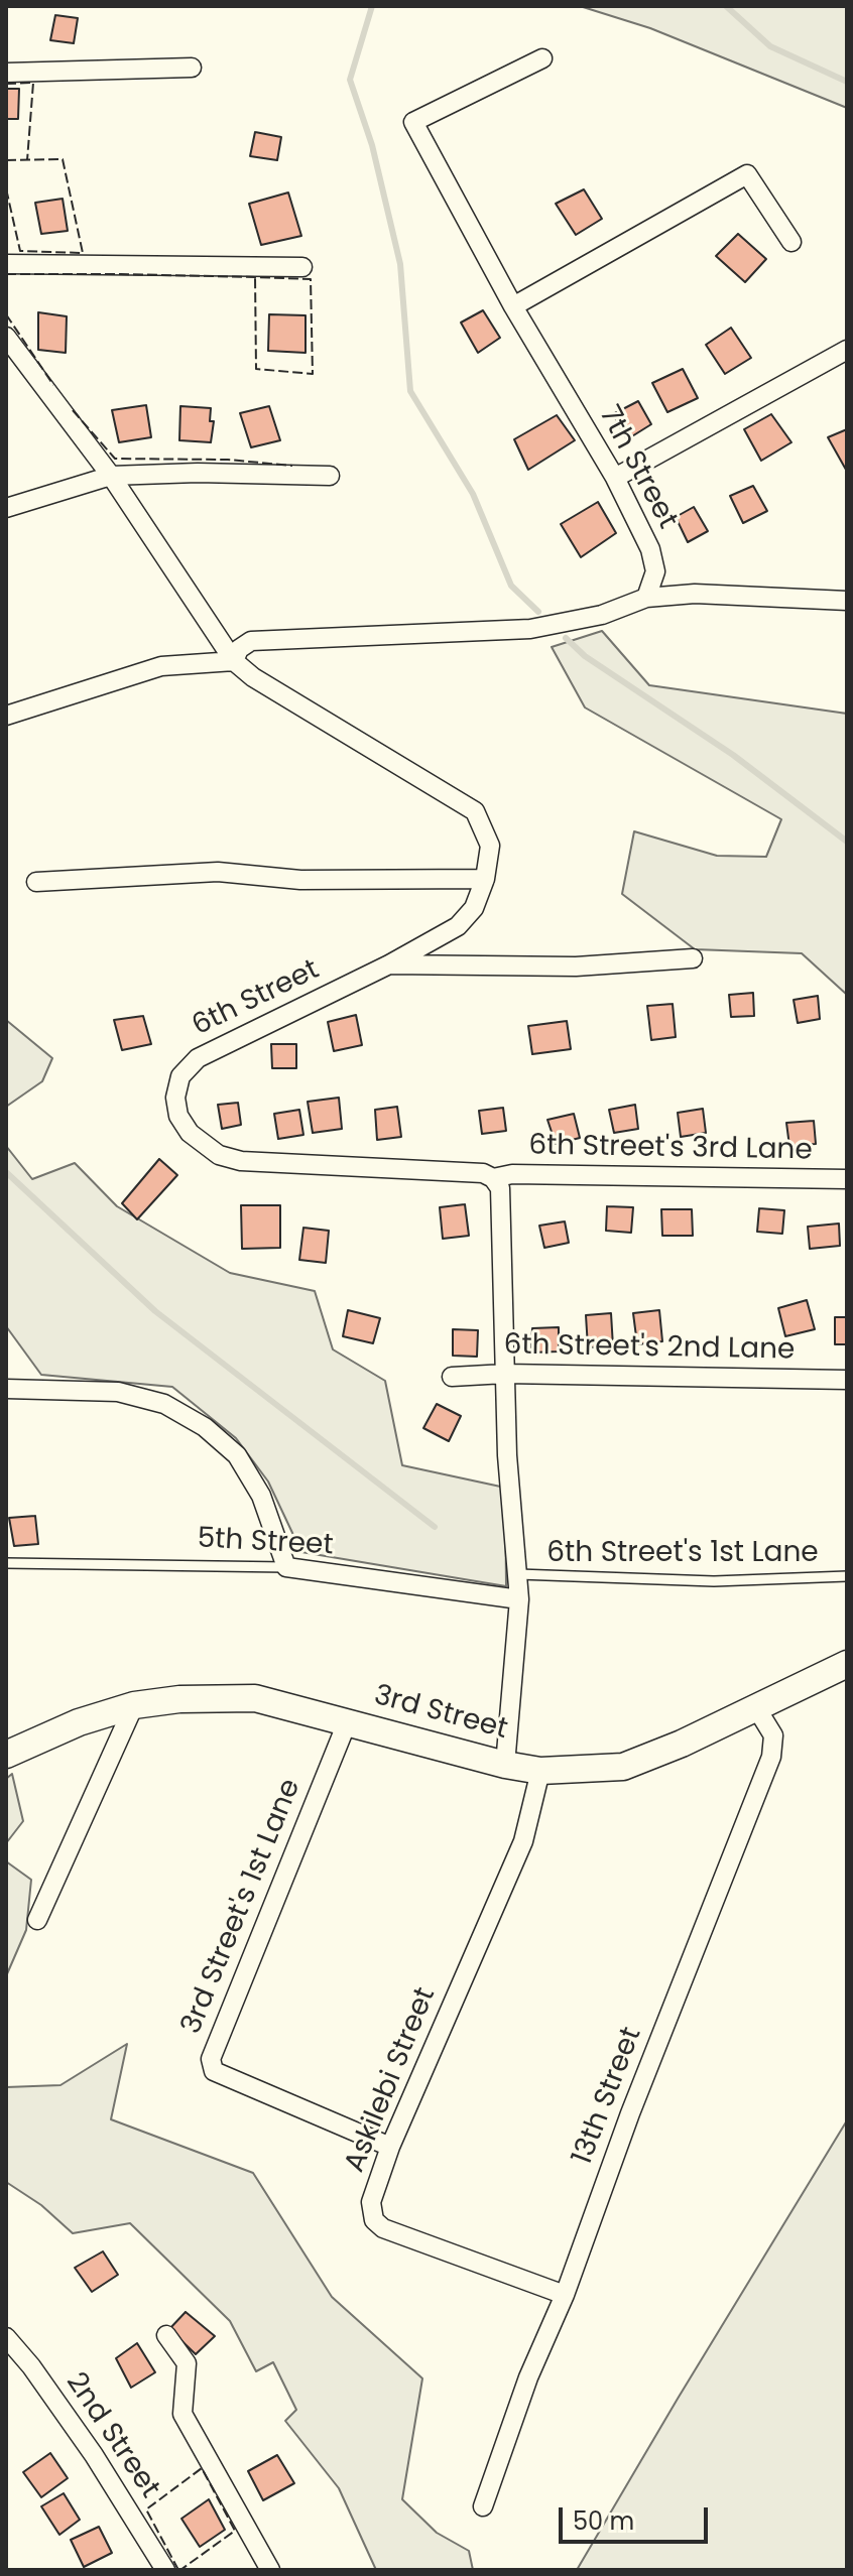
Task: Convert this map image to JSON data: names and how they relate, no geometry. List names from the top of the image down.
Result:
{
  "streets": {
    "street": [
      "7th Street",
      "6th Street",
      "6th Street's 3rd Lane",
      "6th Street's 2nd Lane",
      "5th Street",
      "3rd Street",
      "3rd Street's 1st Lane",
      "Askilebi Street",
      "13th Street",
      "2nd Street"
    ],
    "lane": ["6th Street's 1st Lane"]
  },
  "crossings": [
    ["6th Street", "6th Street's 3rd Lane"],
    ["3rd Street", "3rd Street's 1st Lane"],
    ["3rd Street", "Askilebi Street"],
    ["3rd Street", "13th Street"],
    ["3rd Street's 1st Lane", "Askilebi Street"],
    ["Askilebi Street", "13th Street"]
  ],
  "scale_bar": "50 m"
}
